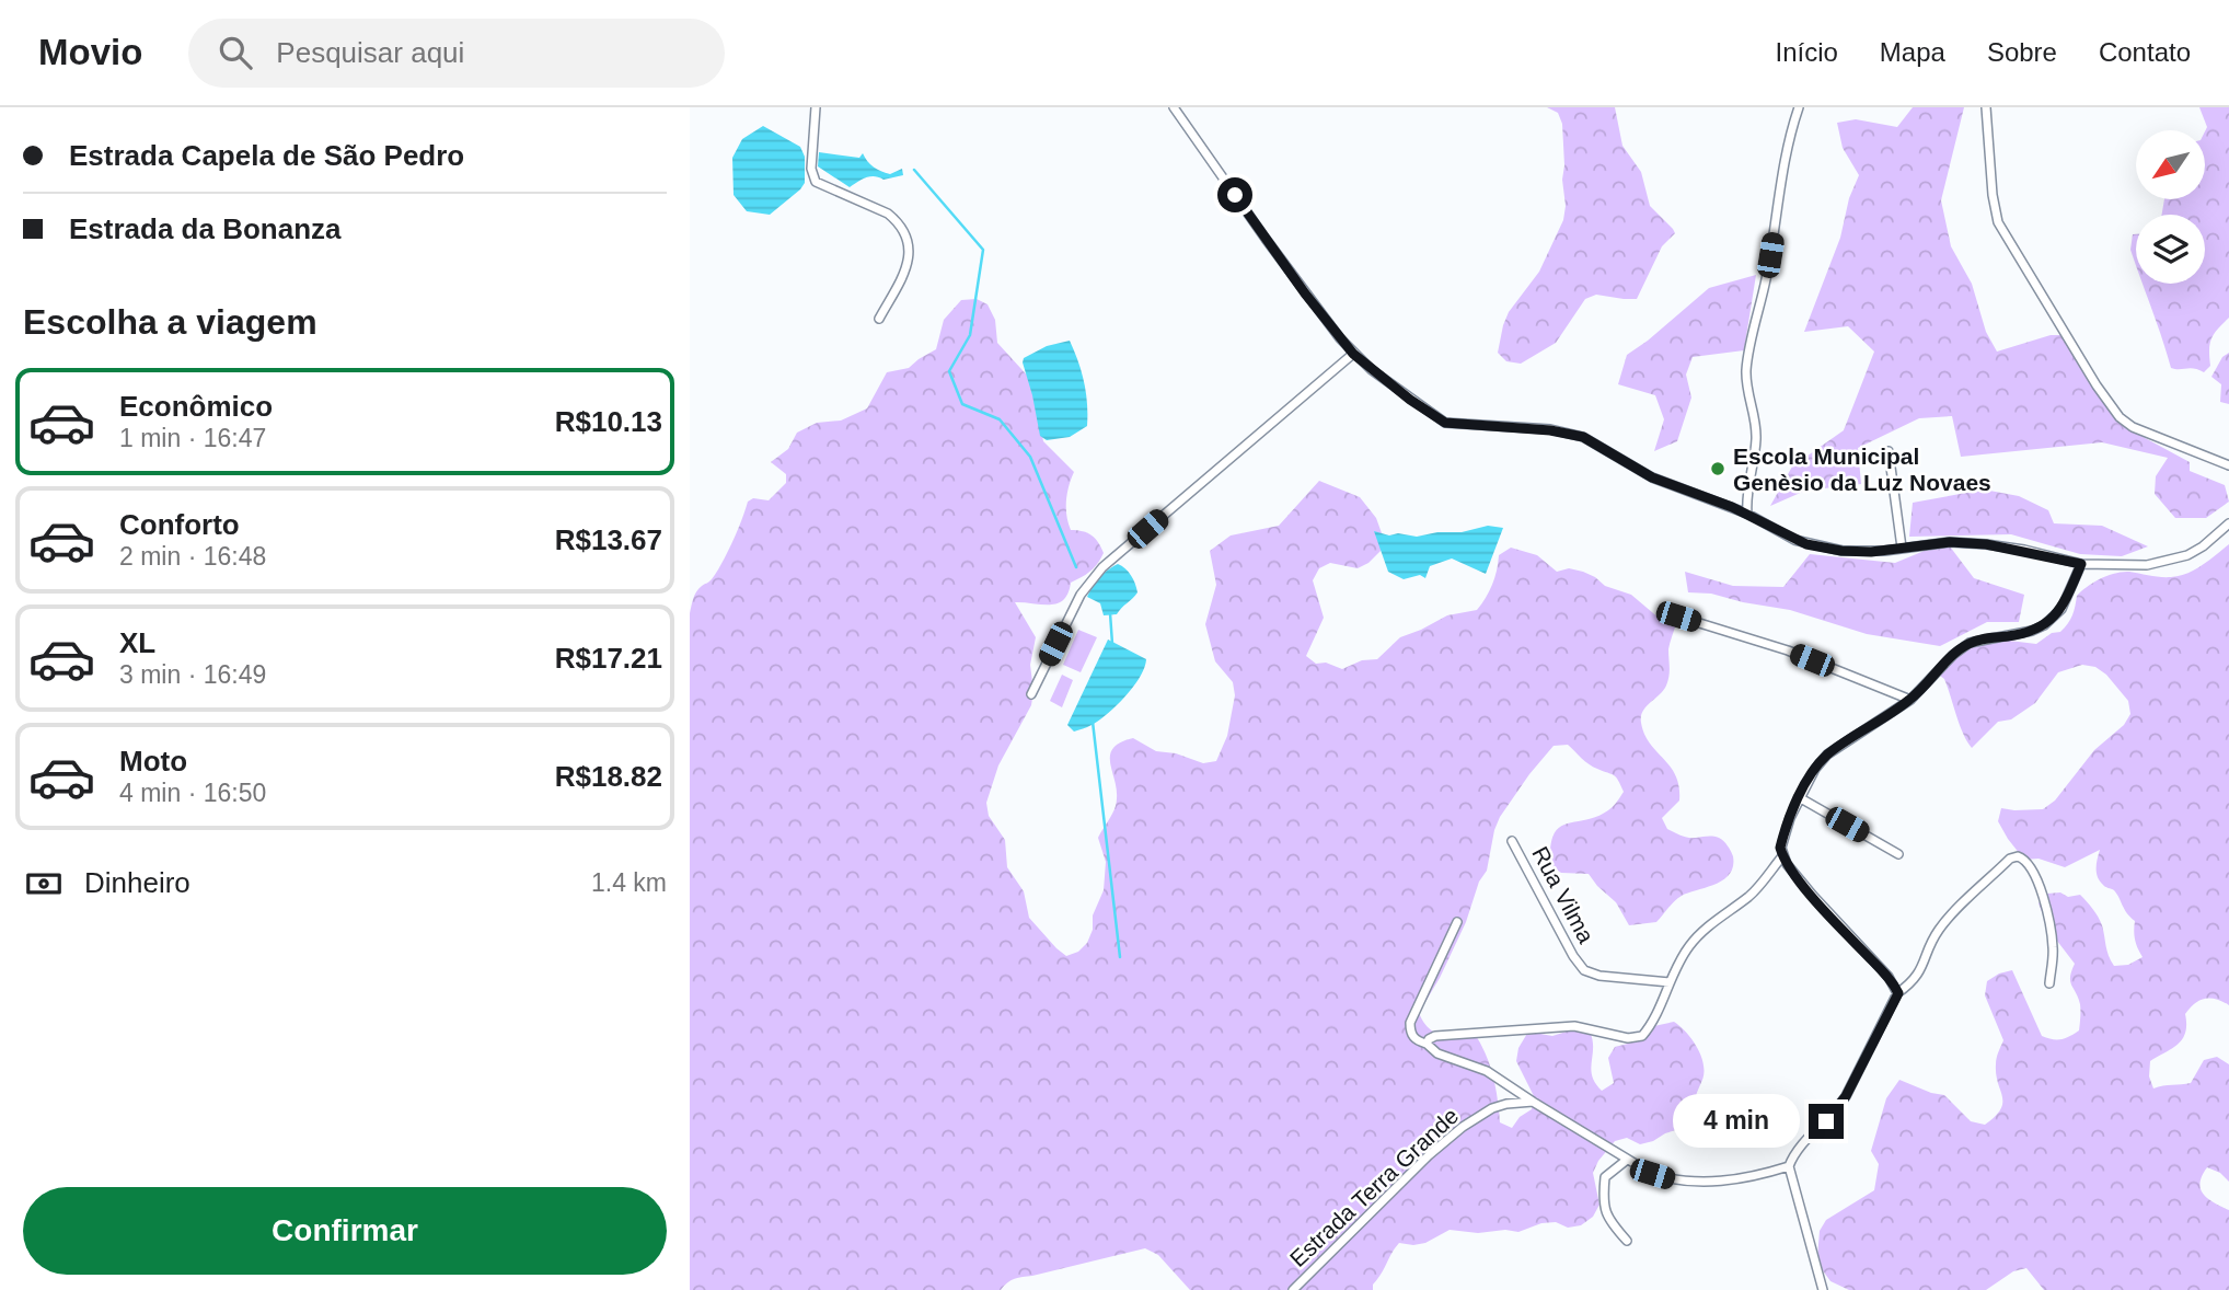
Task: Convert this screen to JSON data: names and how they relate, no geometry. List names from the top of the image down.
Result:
{
  "streets": {
    "street": ["Rua Vilma", "Estrada Terra Grande"]
  },
  "places": ["Escola Municipal Genèsio da Luz Novaes"],
  "north": "bottom left",
  "page": {
    "header": "Movio",
    "search": "Pesquisar aqui",
    "nav": [
      "Início",
      "Mapa",
      "Sobre",
      "Contato"
    ],
    "banner": ["Estrada Capela de São Pedro", "Estrada da Bonanza"],
    "heading": "Escolha a viagem",
    "list": [
      {
        "name": "Econômico",
        "note": "1 min · 16:47",
        "value": "R$10.13"
      },
      {
        "name": "Conforto",
        "note": "2 min · 16:48",
        "value": "R$13.67"
      },
      {
        "name": "XL",
        "note": "3 min · 16:49",
        "value": "R$17.21"
      },
      {
        "name": "Moto",
        "note": "4 min · 16:50",
        "value": "R$18.82"
      }
    ],
    "pay": ["Dinheiro", "1.4 km"],
    "bubble": "4 min",
    "buttons": "Confirmar"
  }
}
